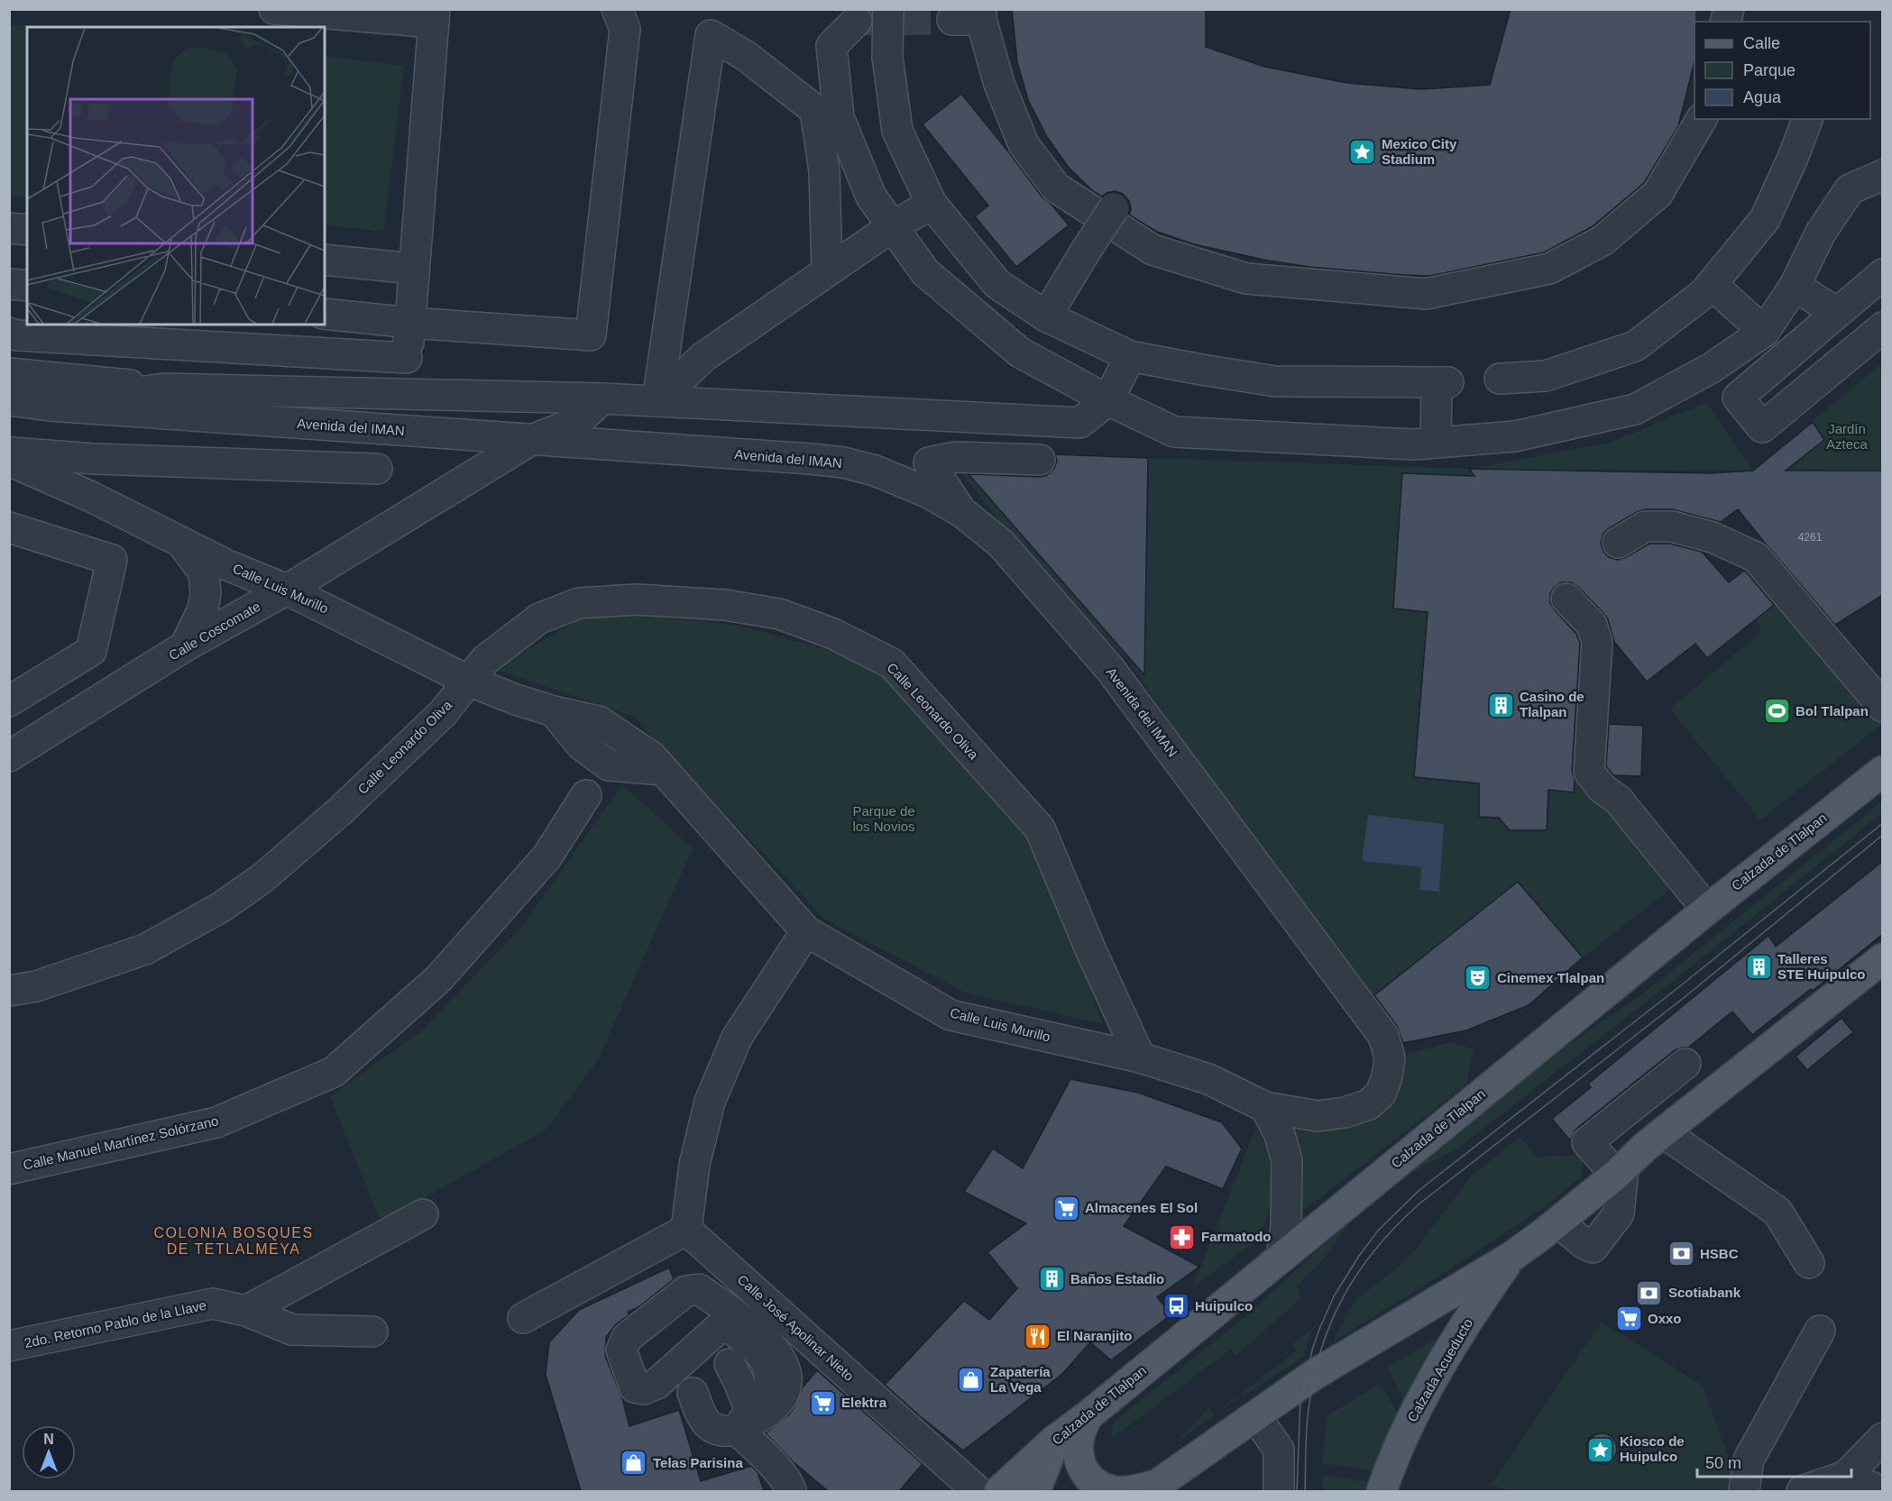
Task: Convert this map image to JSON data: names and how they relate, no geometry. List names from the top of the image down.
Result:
{
  "streets": {
    "main road": ["Calzada de Tlalpan", "Calzada Acueducto"],
    "street": [
      "Avenida del IMAN",
      "Calle Luis Murillo",
      "Calle Coscomate",
      "Calle Leonardo Oliva",
      "Calle Manuel Martínez Solórzano",
      "2do. Retorno Pablo de la Llave",
      "Calle José Apolinar Nieto"
    ]
  },
  "crossings": [
    ["Avenida del IMAN", "Calle Luis Murillo"],
    ["Avenida del IMAN", "Calle Coscomate"],
    ["Calle Luis Murillo", "Calle Coscomate"],
    ["Calle Luis Murillo", "Calle Leonardo Oliva"]
  ],
  "districts": ["COLONIA BOSQUES DE TETLALMEYA"],
  "parks": ["Jardín Azteca", "Parque de los Novios"],
  "places": {
    "place": ["Mexico City Stadium", "Kiosco de Huipulco"],
    "building": ["Casino de Tlalpan", "Talleres STE Huipulco", "Baños Estadio"],
    "sports": ["Bol Tlalpan"],
    "theatre": ["Cinemex Tlalpan"],
    "supermarket": ["Almacenes El Sol", "Oxxo", "Elektra"],
    "pharmacy": ["Farmatodo"],
    "bank": ["HSBC", "Scotiabank"],
    "bus stop": ["Huipulco"],
    "restaurant": ["El Naranjito"],
    "shop": ["Zapatería La Vega", "Telas Parisina"]
  },
  "house_numbers": ["4261"],
  "legend": ["Calle", "Parque", "Agua"],
  "scale_bar": "50 m",
  "north": "top"
}
